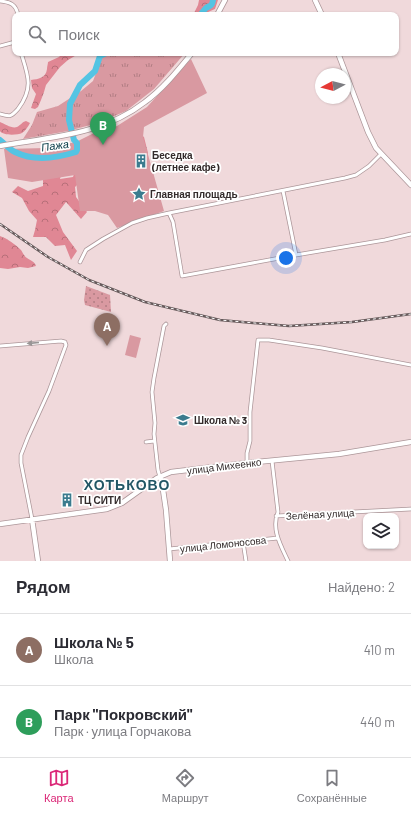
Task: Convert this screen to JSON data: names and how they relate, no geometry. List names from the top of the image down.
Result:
{
  "streets": {
    "street": ["улица Михеенко", "Зелёная улица", "улица Ломоносова"]
  },
  "districts": ["ХОТЬКОВО"],
  "water": ["Пажа"],
  "places": {
    "building": ["Беседка (летнее кафе)", "ТЦ СИТИ"],
    "place": ["Главная площадь"],
    "school or university": ["Школа № 3"]
  },
  "north": "left",
  "page": {
    "search": "Поиск",
    "pins": ["B", "A"],
    "heading": ["Рядом", "Найдено: 2"],
    "list": [
      {
        "mark": "A",
        "name": "Школа № 5",
        "note": "Школа",
        "value": "410 m"
      },
      {
        "mark": "B",
        "name": "Парк \"Покровский\"",
        "note": "Парк · улица Горчакова",
        "value": "440 m"
      }
    ],
    "nav": ["Карта", "Маршрут", "Сохранённые"]
  }
}
